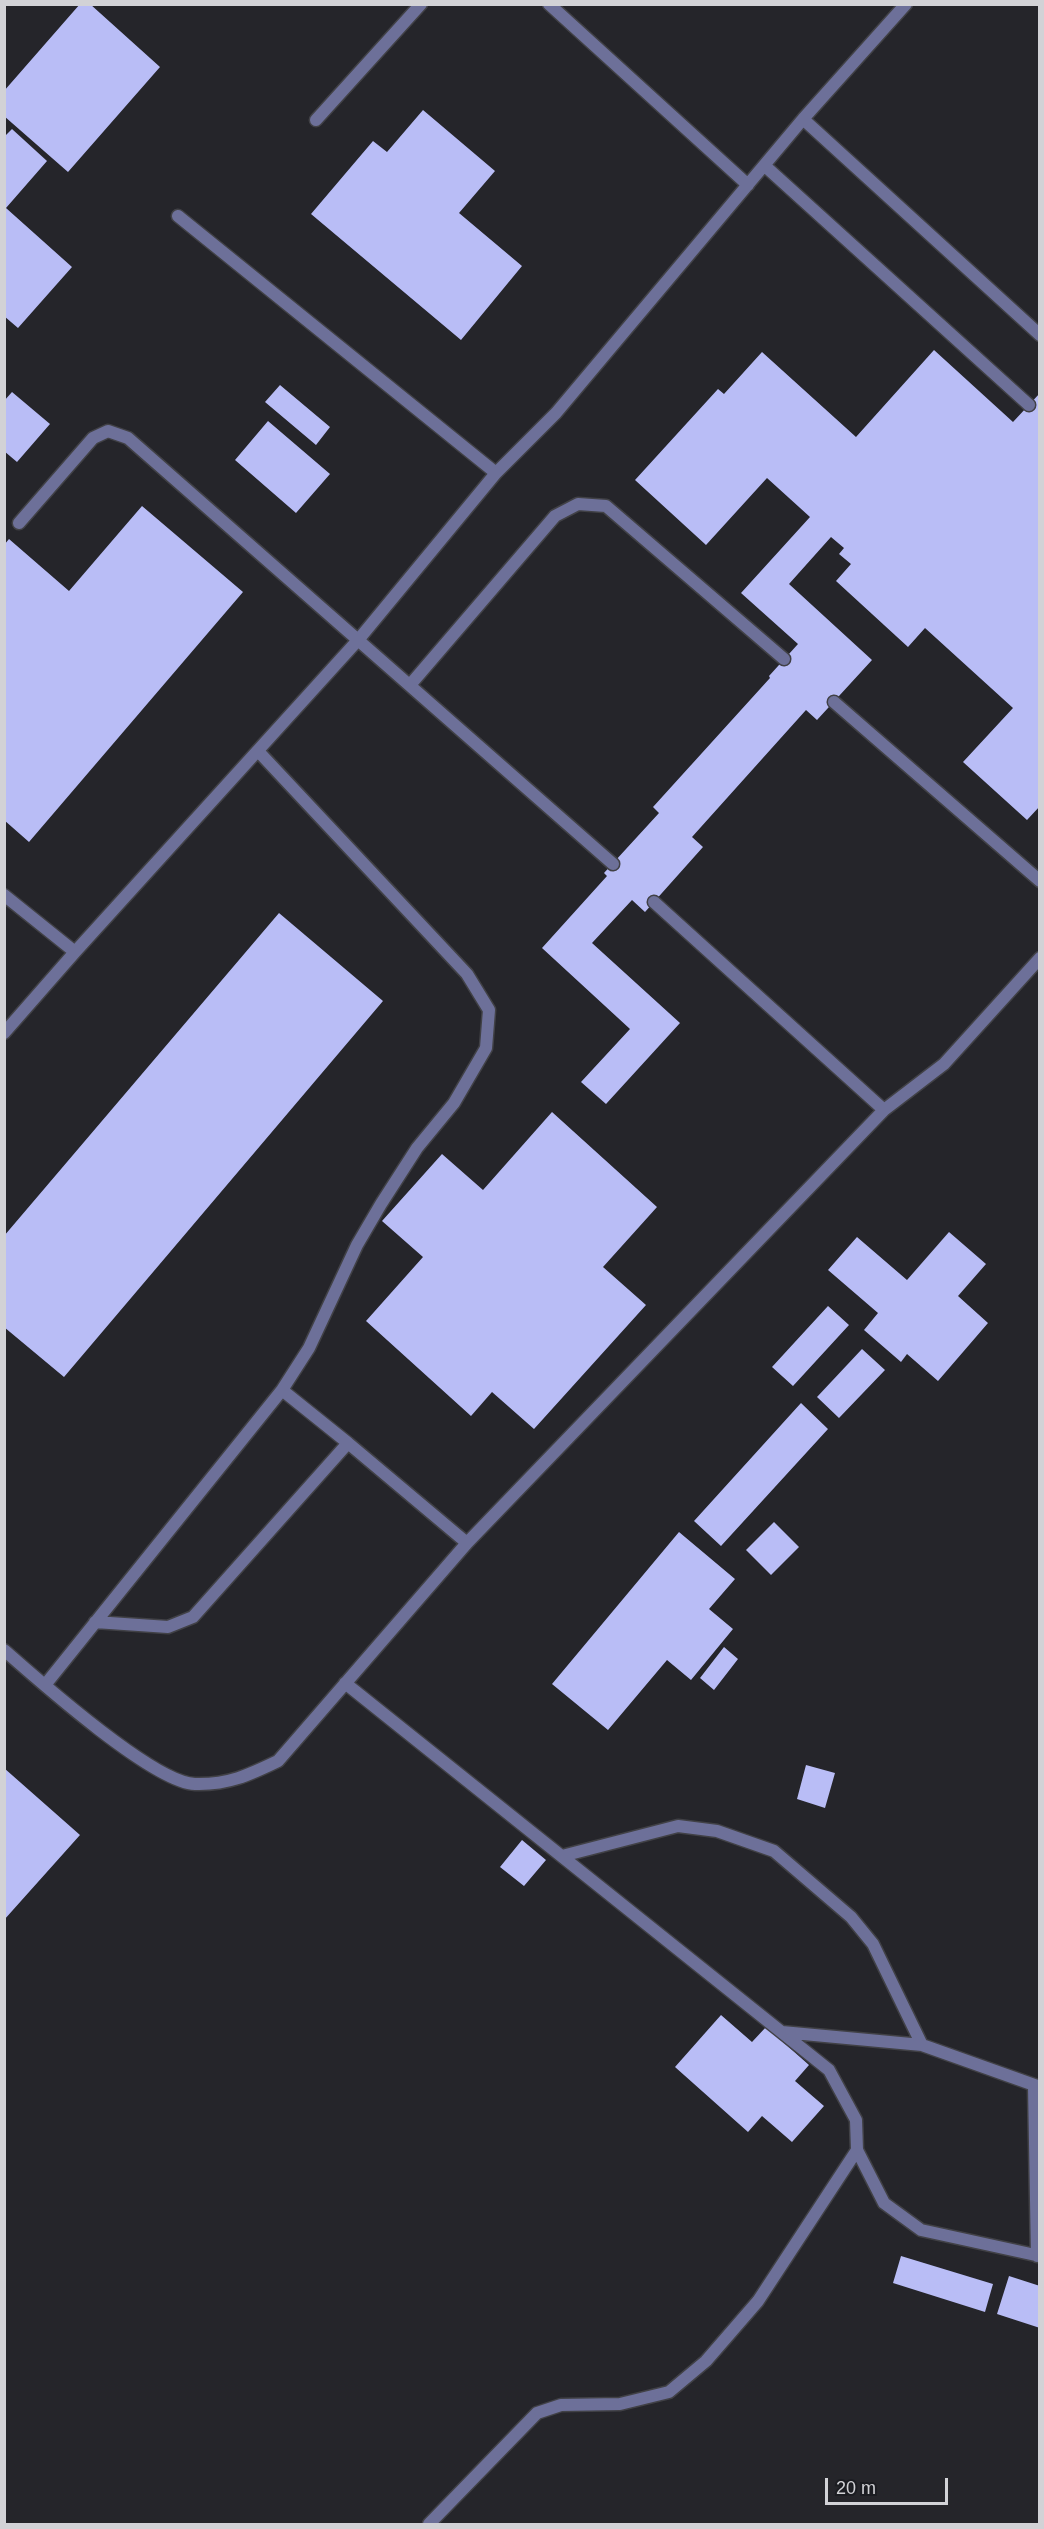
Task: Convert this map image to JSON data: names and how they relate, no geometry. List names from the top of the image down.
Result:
{
  "scale_bar": "20 m"
}
